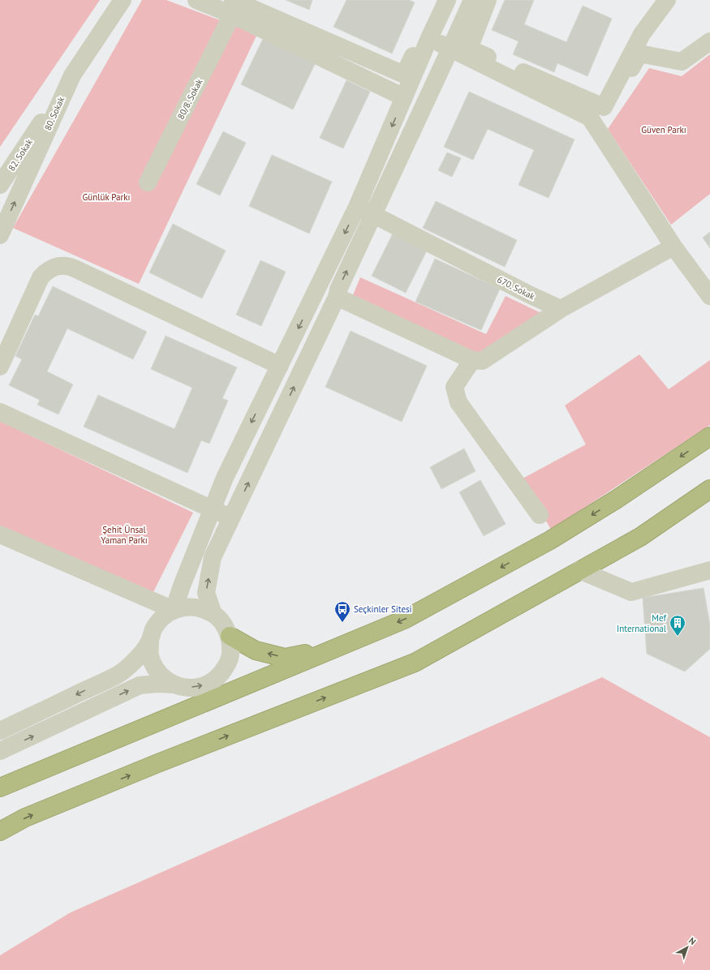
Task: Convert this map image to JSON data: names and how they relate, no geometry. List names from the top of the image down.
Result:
{
  "streets": {
    "street": [
      "80/8. Sokak",
      "80. Sokak",
      "82. Sokak",
      "670. Sokak"
    ]
  },
  "crossings": [
    ["80. Sokak", "82. Sokak"]
  ],
  "one_way": ["80. Sokak"],
  "parks": ["Güven Parkı", "Günlük Parkı", "Şehit Ünsal Yaman Parkı"],
  "places": {
    "bus stop": ["Seçkinler Sitesi"],
    "building": ["Mef International"]
  },
  "north": "top right"
}
